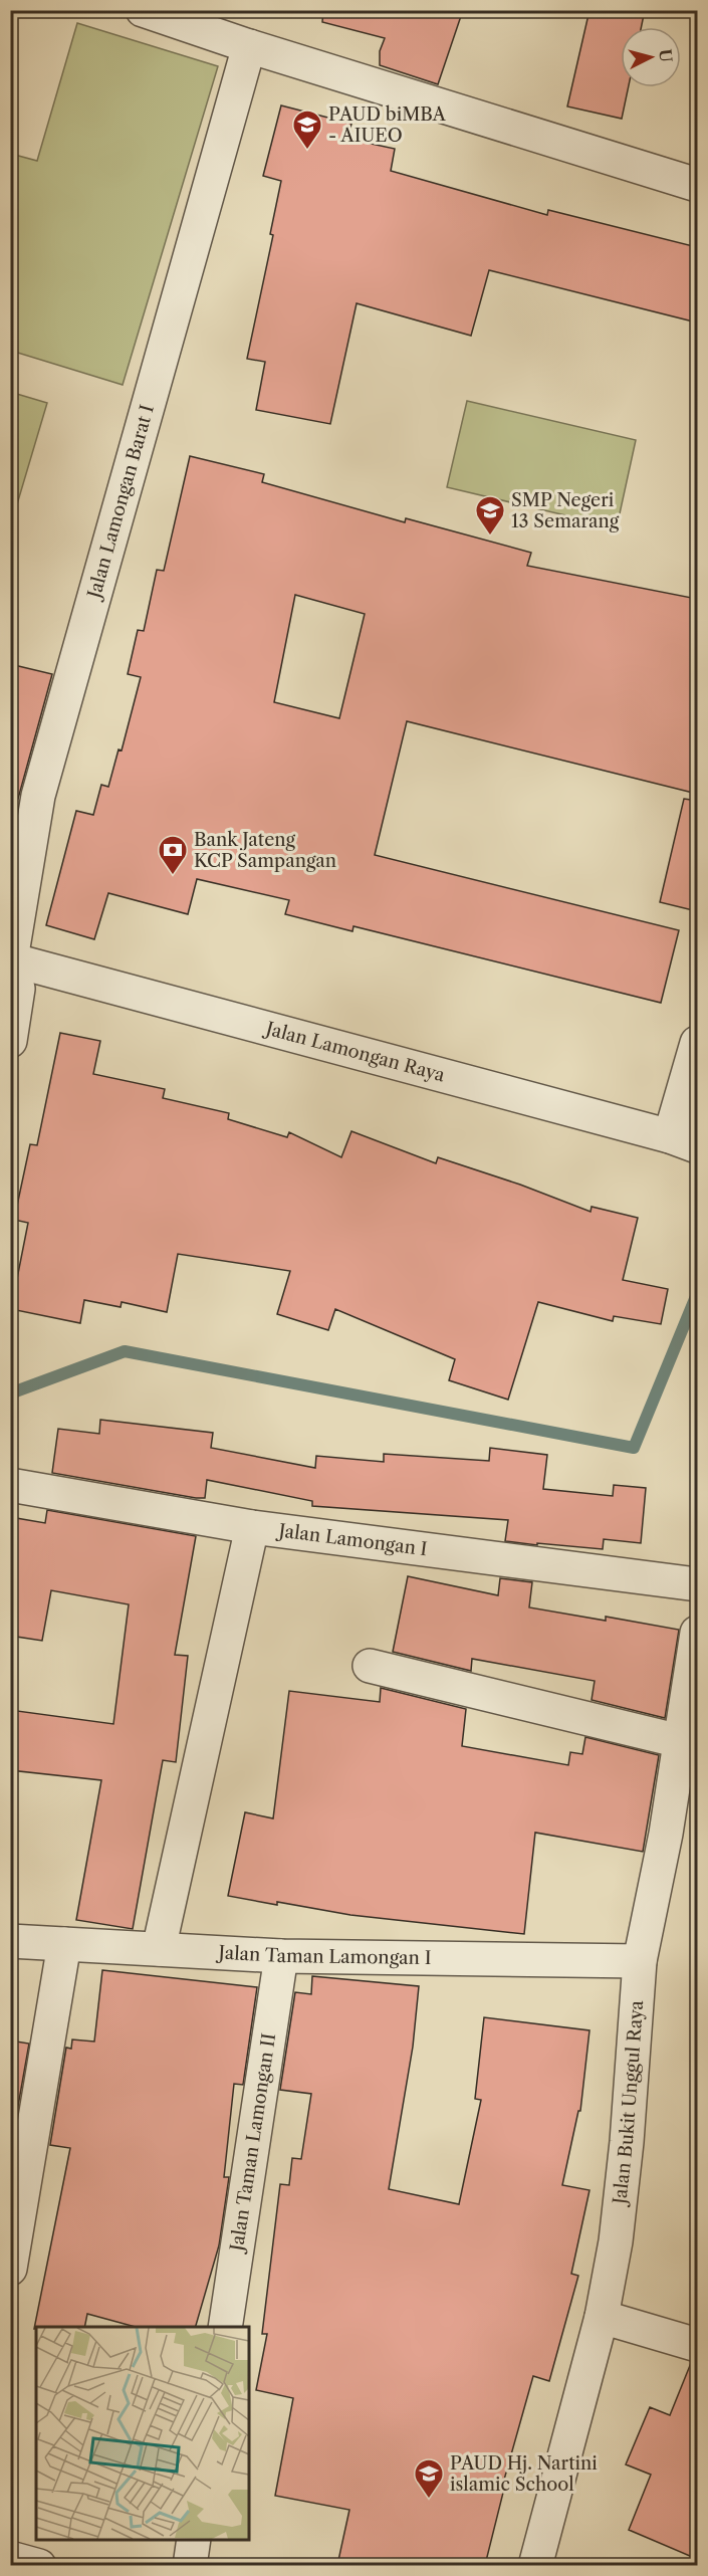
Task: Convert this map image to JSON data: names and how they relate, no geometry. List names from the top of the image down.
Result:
{
  "streets": {
    "street": [
      "Jalan Lamongan Barat I",
      "Jalan Lamongan Raya",
      "Jalan Lamongan I",
      "Jalan Taman Lamongan I",
      "Jalan Bukit Unggul Raya",
      "Jalan Taman Lamongan II"
    ]
  },
  "crossings": [
    ["Jalan Lamongan Barat I", "Jalan Lamongan Raya"],
    ["Jalan Taman Lamongan I", "Jalan Bukit Unggul Raya"],
    ["Jalan Taman Lamongan I", "Jalan Taman Lamongan II"]
  ],
  "places": {
    "school or university": ["PAUD biMBA - AIUEO", "SMP Negeri 13 Semarang", "PAUD Hj. Nartini islamic School"],
    "bank": ["Bank Jateng KCP Sampangan"]
  },
  "north": "right"
}
